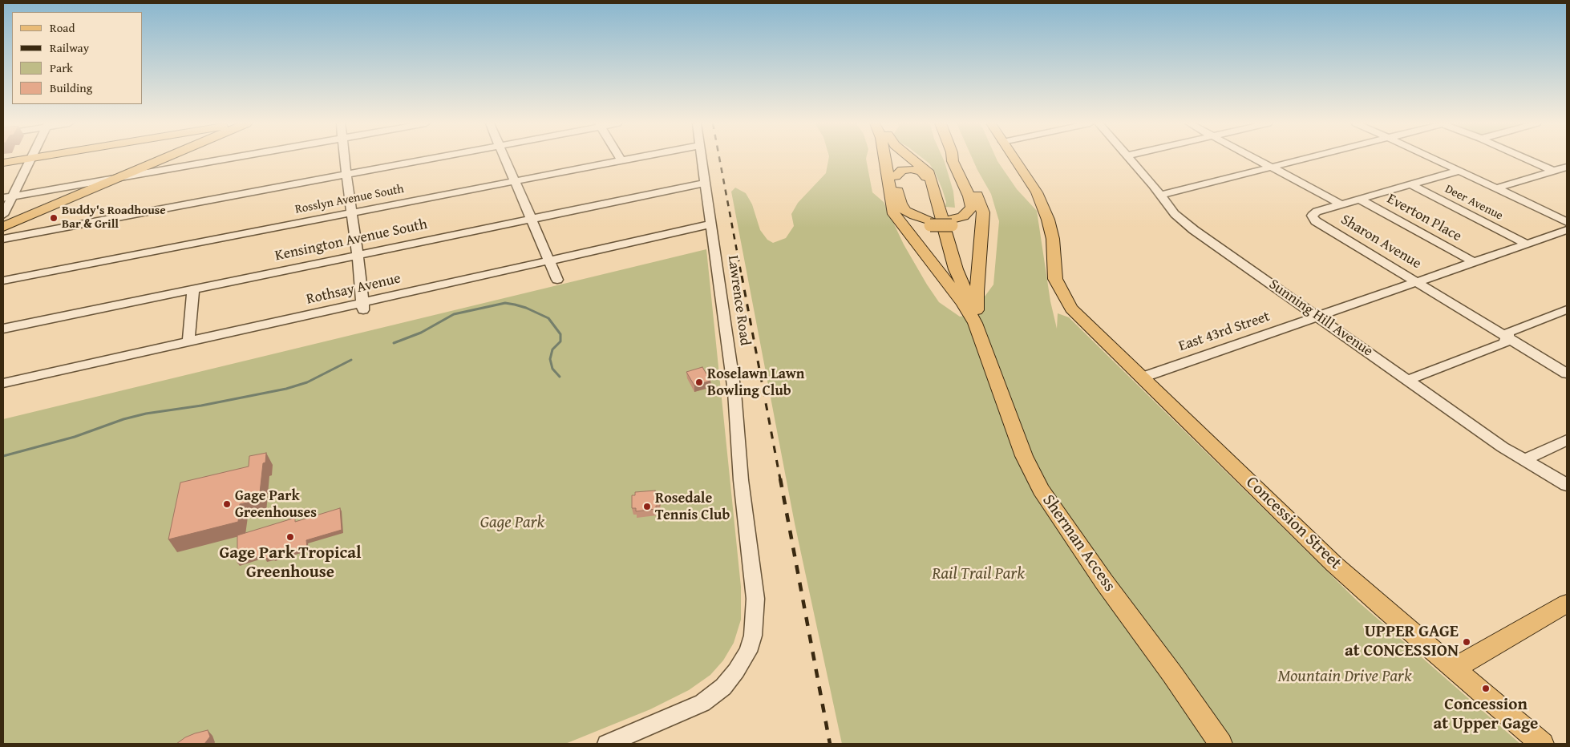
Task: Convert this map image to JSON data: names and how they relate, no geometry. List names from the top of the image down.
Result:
{
  "streets": {
    "main road": ["Concession Street", "Sherman Access"],
    "street": [
      "Rosslyn Avenue South",
      "Deer Avenue",
      "Everton Place",
      "Kensington Avenue South",
      "Sharon Avenue",
      "Rothsay Avenue",
      "Lawrence Road",
      "Sunning Hill Avenue",
      "East 43rd Street"
    ]
  },
  "crossings": [
    ["Deer Avenue", "Sharon Avenue"],
    ["Deer Avenue", "East 43rd Street"],
    ["Everton Place", "Sharon Avenue"],
    ["Everton Place", "East 43rd Street"],
    ["Kensington Avenue South", "Lawrence Road"],
    ["Sharon Avenue", "East 43rd Street"],
    ["Rothsay Avenue", "Lawrence Road"],
    ["Sunning Hill Avenue", "East 43rd Street"],
    ["East 43rd Street", "Concession Street"]
  ],
  "parks": ["Gage Park", "Rail Trail Park", "Mountain Drive Park"],
  "places": [
    "Buddy's Roadhouse Bar & Grill",
    "Roselawn Lawn Bowling Club",
    "Gage Park Greenhouses",
    "Rosedale Tennis Club",
    "Gage Park Tropical Greenhouse",
    "UPPER GAGE at CONCESSION",
    "Concession at Upper Gage"
  ],
  "legend": [
    "Road",
    "Railway",
    "Park",
    "Building"
  ]
}
